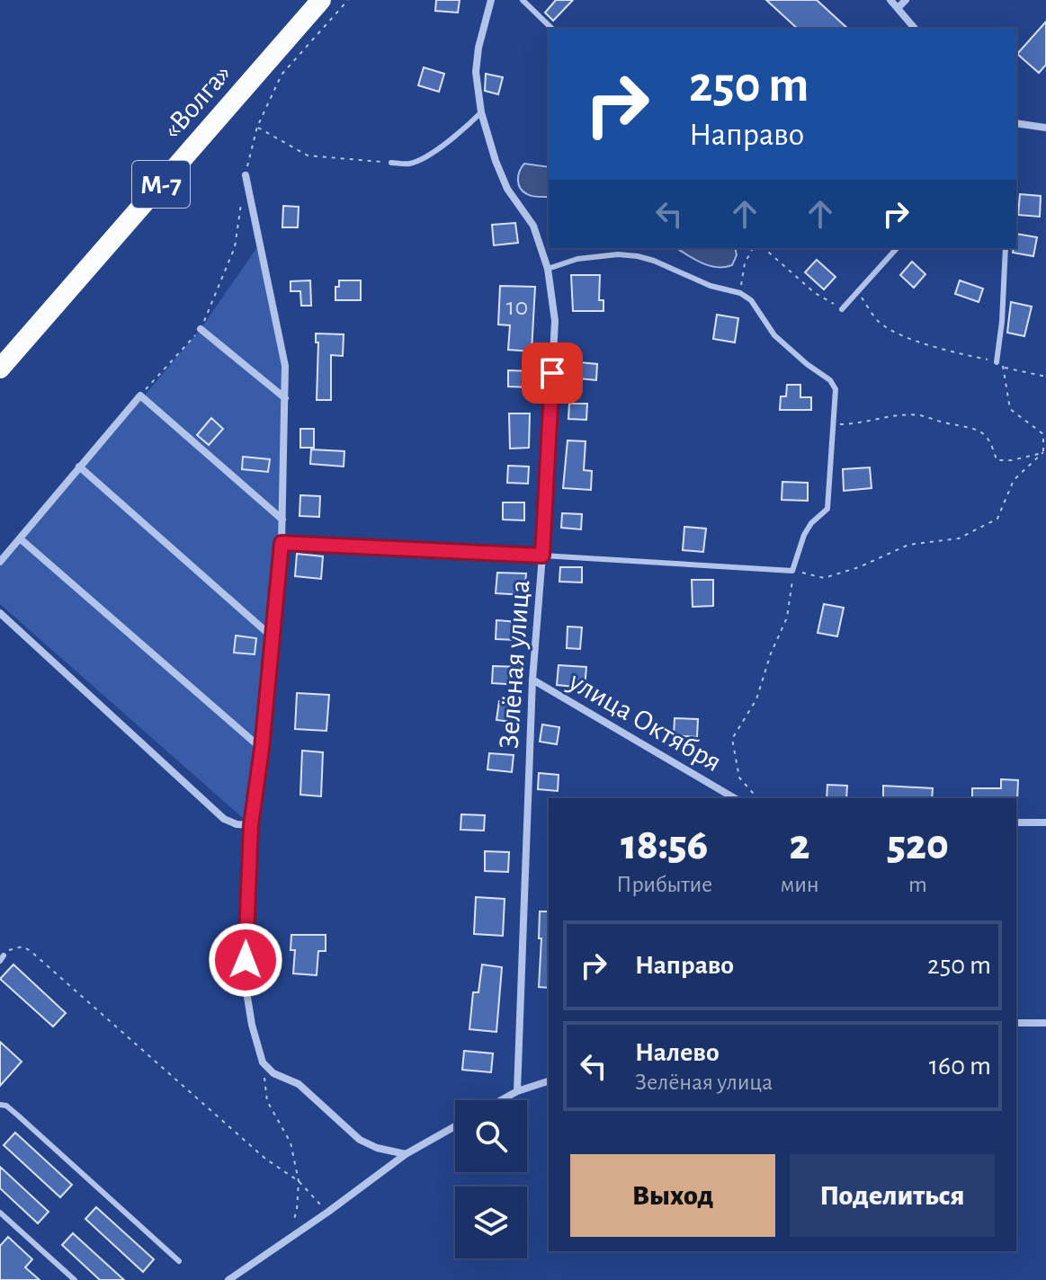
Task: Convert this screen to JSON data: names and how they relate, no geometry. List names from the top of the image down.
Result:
{
  "streets": {
    "highway": ["«Волга»", "М-7"],
    "street": ["Зелёная улица", "улица Октября"]
  },
  "crossings": [
    ["Зелёная улица", "улица Октября"]
  ],
  "house_numbers": ["10"],
  "page": {
    "turn": ["250 m", "Направо"],
    "eta": [
      "18:56",
      "Прибытие",
      "2",
      "мин",
      "520",
      "m"
    ],
    "list": [
      {
        "name": "Направо",
        "value": "250 m"
      },
      {
        "name": "Налево",
        "note": "Зелёная улица",
        "value": "160 m"
      }
    ],
    "buttons": ["Выход", "Поделиться"]
  }
}
